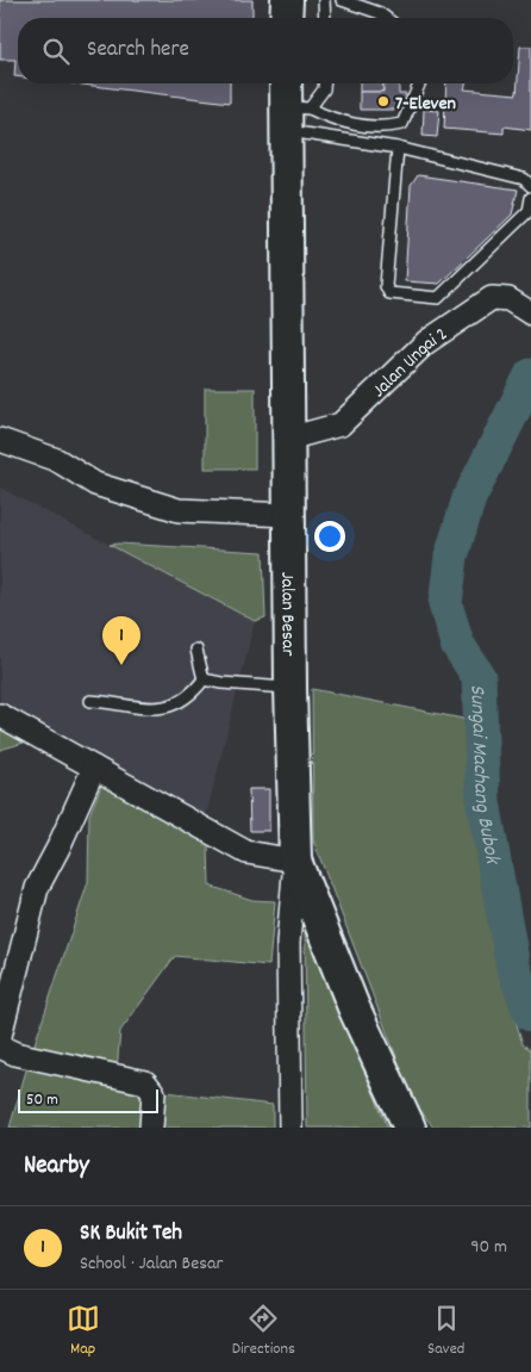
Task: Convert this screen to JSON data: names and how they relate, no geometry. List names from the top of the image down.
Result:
{
  "streets": {
    "main road": ["Jalan Besar"],
    "street": ["Jalan Ungai 2"]
  },
  "crossings": [
    ["Jalan Ungai 2", "Jalan Besar"]
  ],
  "water": ["Sungai Machang Bubok"],
  "places": ["7-Eleven"],
  "scale_bar": "50 m",
  "page": {
    "search": "Search here",
    "pins": "1",
    "scale": "50 m",
    "heading": "Nearby",
    "list": [
      {
        "mark": "1",
        "name": "SK Bukit Teh",
        "note": "School · Jalan Besar",
        "value": "90 m"
      }
    ],
    "nav": ["Map", "Directions", "Saved"]
  }
}
